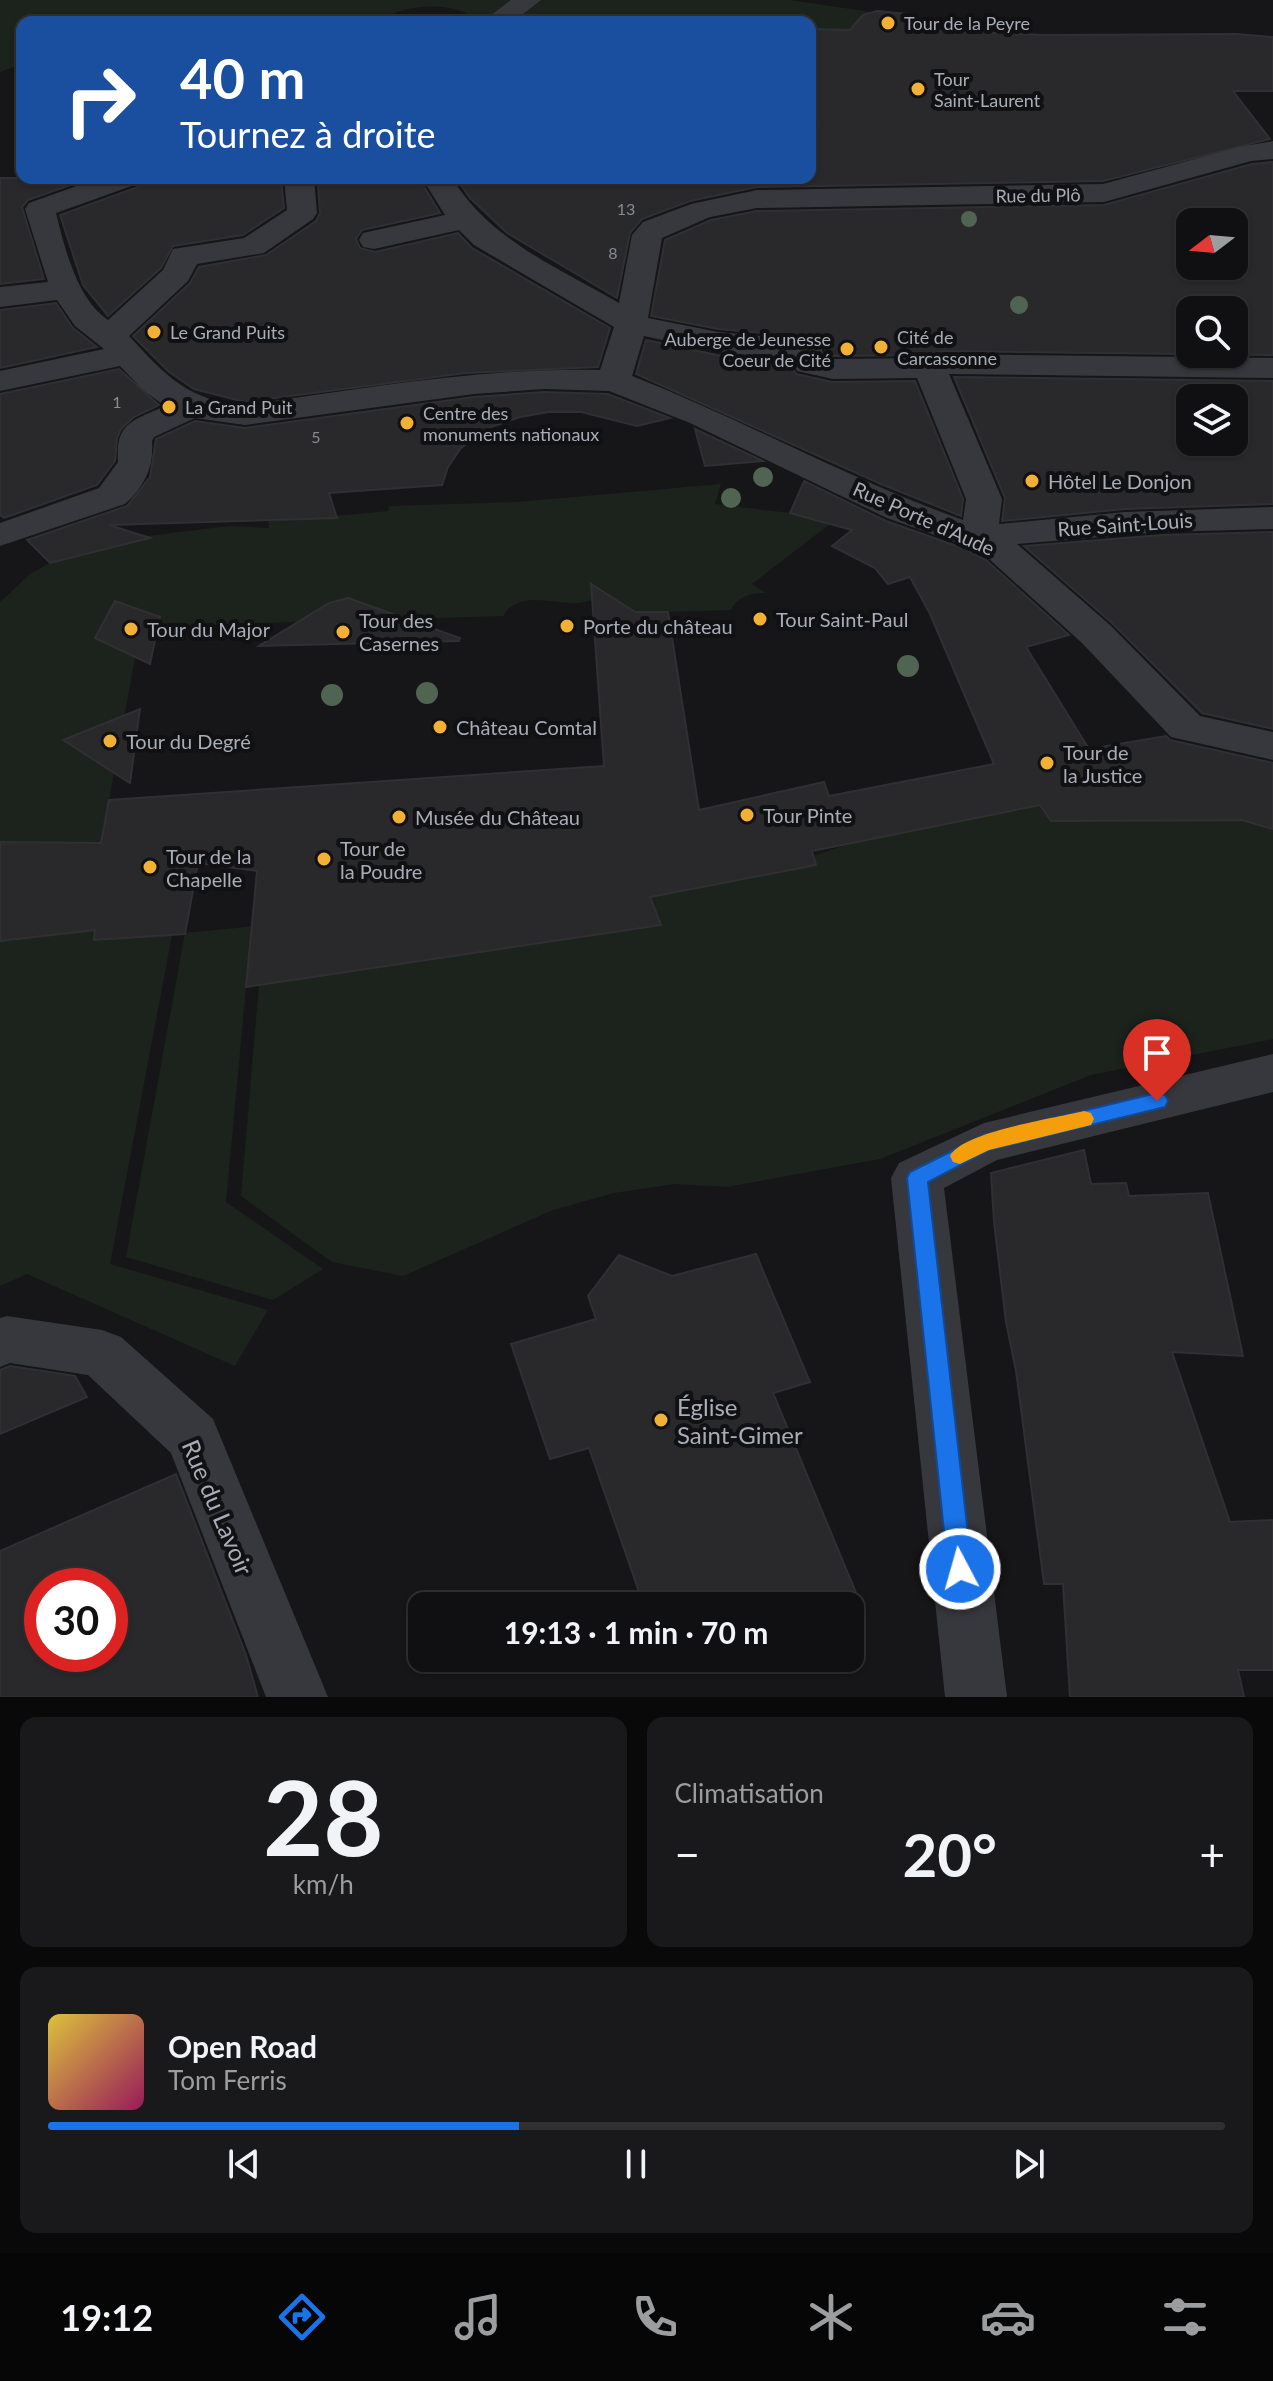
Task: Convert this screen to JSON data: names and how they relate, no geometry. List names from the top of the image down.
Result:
{
  "streets": {
    "street": [
      "Rue du Plô",
      "Rue Porte d'Aude",
      "Rue Saint-Louis",
      "Rue du Lavoir"
    ]
  },
  "crossings": [
    ["Rue Porte d'Aude", "Rue Saint-Louis"]
  ],
  "places": [
    "Tour de la Peyre",
    "Tour Saint-Laurent",
    "Le Grand Puits",
    "Cité de Carcassonne",
    "Auberge de Jeunesse Coeur de Cité",
    "La Grand Puit",
    "Centre des monuments nationaux",
    "Hôtel Le Donjon",
    "Tour Saint-Paul",
    "Porte du château",
    "Tour du Major",
    "Tour des Casernes",
    "Château Comtal",
    "Tour du Degré",
    "Tour de la Justice",
    "Tour Pinte",
    "Musée du Château",
    "Tour de la Poudre",
    "Tour de la Chapelle",
    "Église Saint-Gimer"
  ],
  "house_numbers": [
    "13",
    "8",
    "1",
    "5"
  ],
  "north": "left",
  "page": {
    "turn": ["40 m", "Tournez à droite"],
    "limit": "30",
    "trip": "19:13 · 1 min · 70 m",
    "tile": [
      ["28", "km/h"],
      "Climatisation"
    ],
    "heat": ["−", "20°", "+"],
    "song": ["Open Road", "Tom Ferris"],
    "tabs": "19:12"
  }
}
